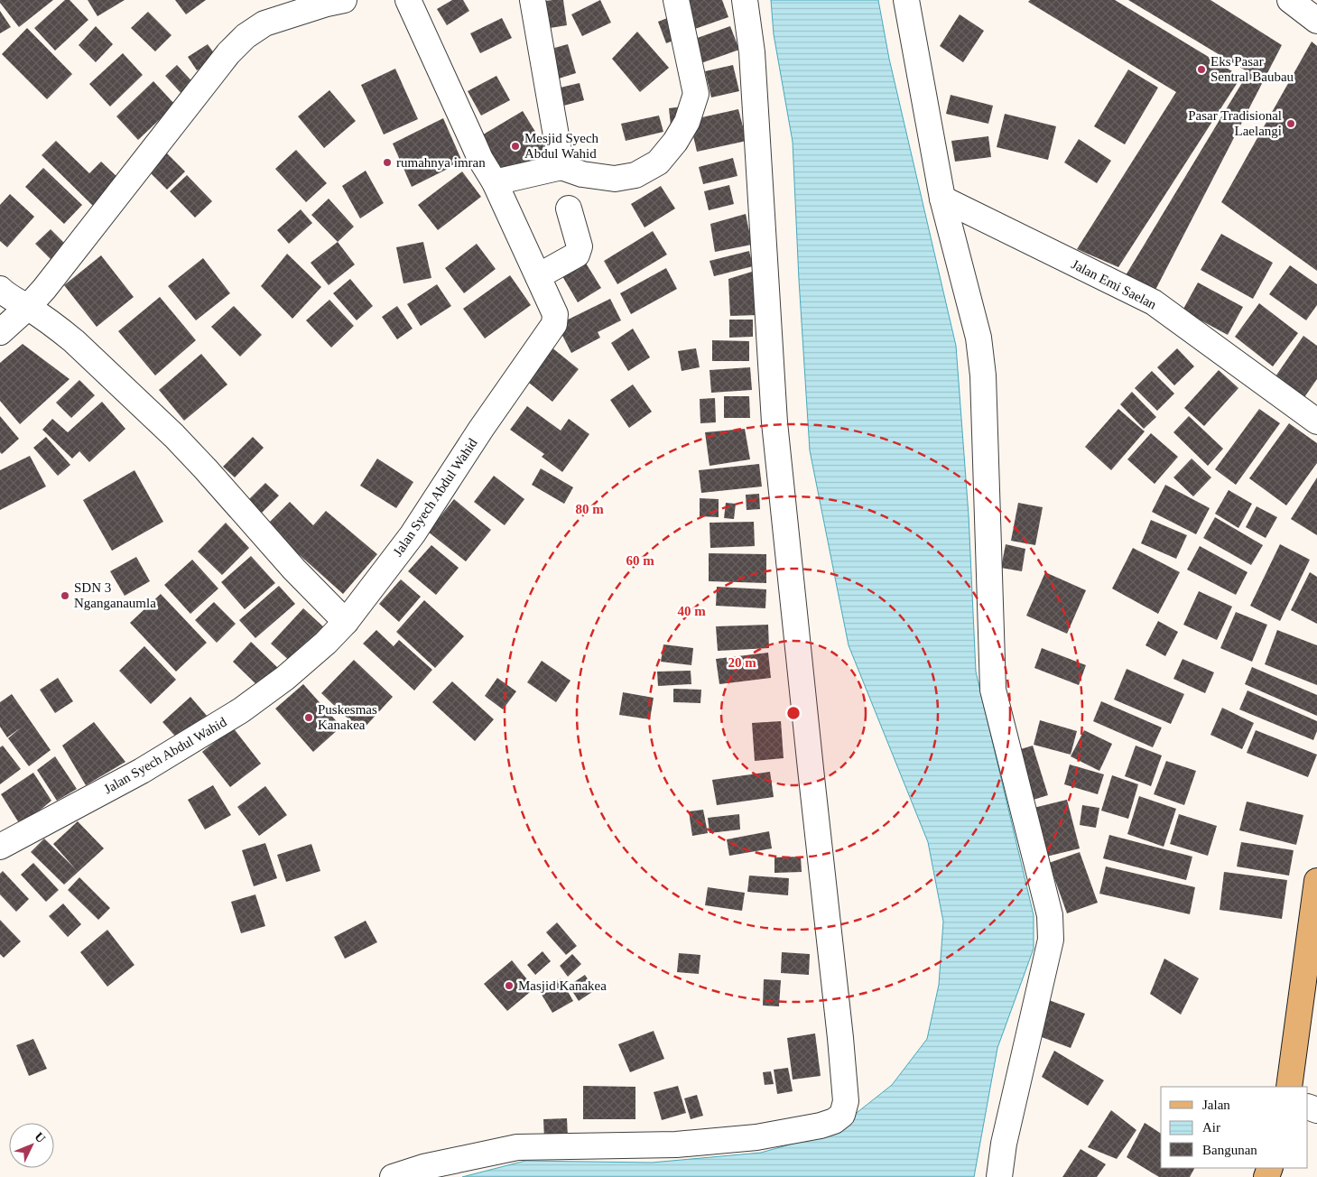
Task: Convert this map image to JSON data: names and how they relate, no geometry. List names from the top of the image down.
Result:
{
  "streets": {
    "street": ["Jalan Emi Saelan", "Jalan Syech Abdul Wahid"]
  },
  "places": [
    "Eks Pasar Sentral Baubau",
    "Pasar Tradisional Laelangi",
    "Mesjid Syech Abdul Wahid",
    "rumahnya imran",
    "SDN 3 Nganganaumla",
    "Puskesmas Kanakea",
    "Masjid Kanakea"
  ],
  "legend": ["Jalan", "Air", "Bangunan"],
  "north": "top right",
  "rings": [
    "80 m",
    "60 m",
    "40 m",
    "20 m"
  ]
}
